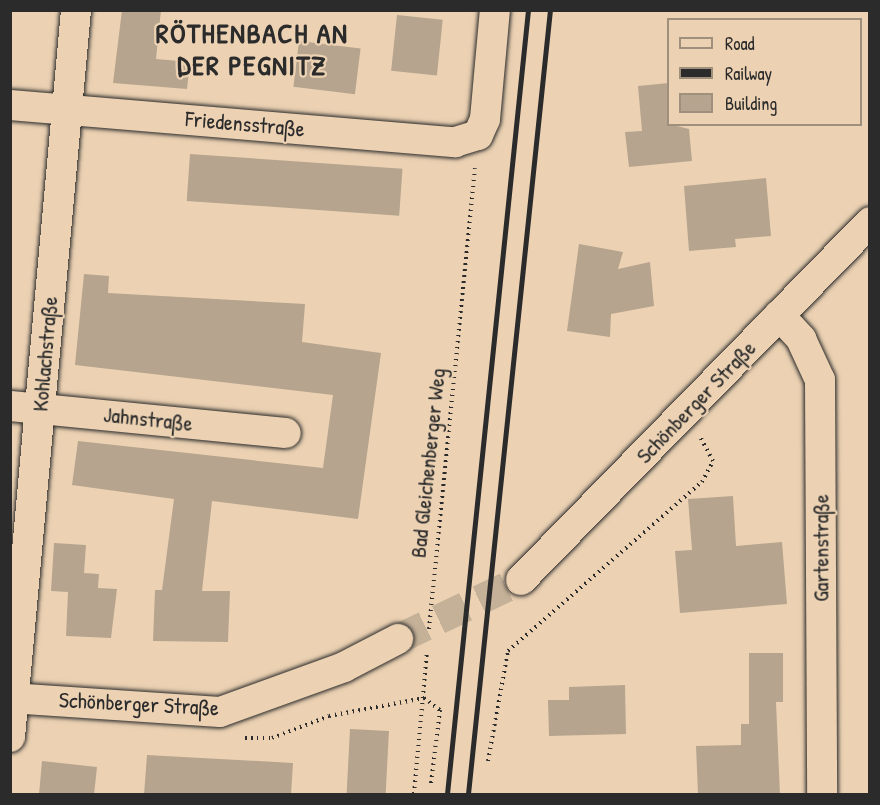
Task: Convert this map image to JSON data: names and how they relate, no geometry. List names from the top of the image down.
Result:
{
  "streets": {
    "street": [
      "Friedensstraße",
      "Kohlachstraße",
      "Schönberger Straße",
      "Jahnstraße",
      "Gartenstraße"
    ],
    "path": ["Bad Gleichenberger Weg"]
  },
  "crossings": [
    ["Friedensstraße", "Kohlachstraße"],
    ["Friedensstraße", "Bad Gleichenberger Weg"],
    ["Kohlachstraße", "Schönberger Straße"],
    ["Kohlachstraße", "Jahnstraße"],
    ["Schönberger Straße", "Gartenstraße"]
  ],
  "districts": ["RÖTHENBACH AN DER PEGNITZ"],
  "legend": ["Road", "Railway", "Building"]
}
